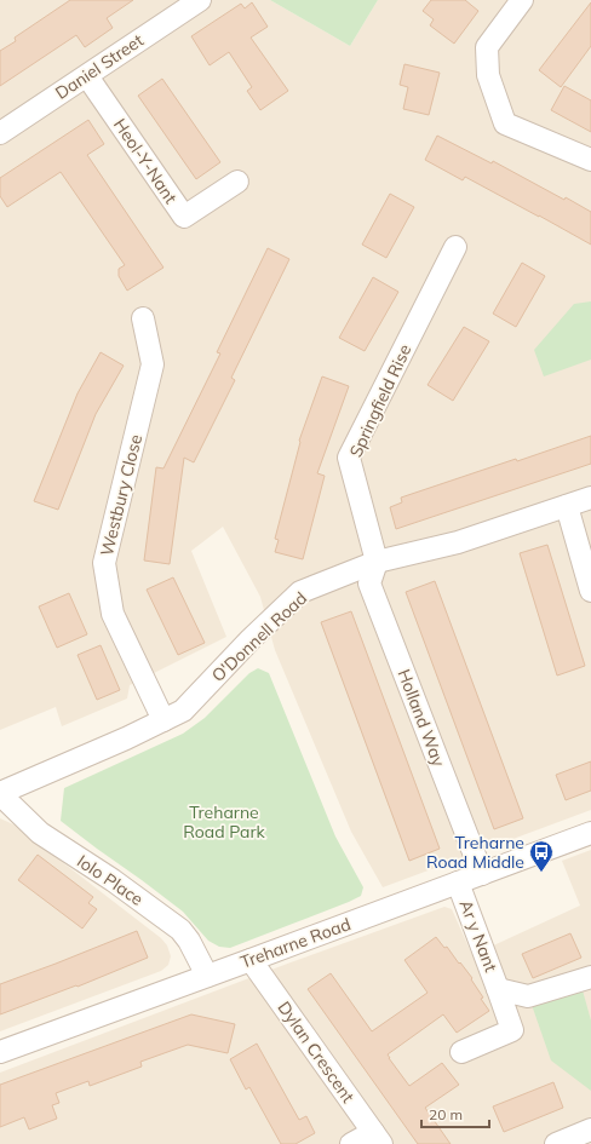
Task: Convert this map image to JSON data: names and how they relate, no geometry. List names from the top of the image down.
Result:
{
  "streets": {
    "street": [
      "Daniel Street",
      "Heol-Y-Nant",
      "Springfield Rise",
      "Westbury Close",
      "O'Donnell Road",
      "Holland Way",
      "Iolo Place",
      "Ar y Nant",
      "Treharne Road",
      "Dylan Crescent"
    ]
  },
  "crossings": [
    ["Daniel Street", "Heol-Y-Nant"],
    ["Springfield Rise", "O'Donnell Road"],
    ["Springfield Rise", "Holland Way"],
    ["Westbury Close", "O'Donnell Road"],
    ["O'Donnell Road", "Holland Way"],
    ["O'Donnell Road", "Iolo Place"],
    ["Holland Way", "Treharne Road"],
    ["Iolo Place", "Treharne Road"],
    ["Ar y Nant", "Treharne Road"],
    ["Treharne Road", "Dylan Crescent"]
  ],
  "parks": ["Treharne Road Park"],
  "places": {
    "bus stop": ["Treharne Road Middle"]
  },
  "scale_bar": "20 m"
}
